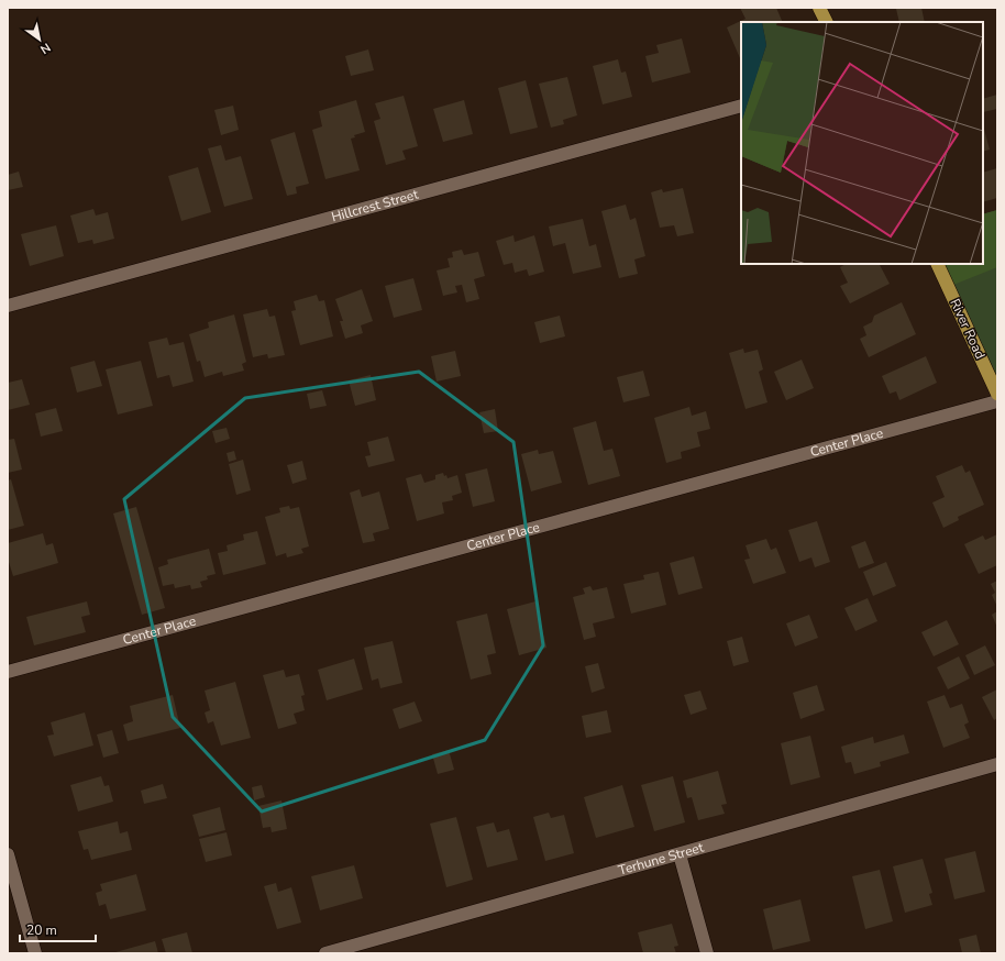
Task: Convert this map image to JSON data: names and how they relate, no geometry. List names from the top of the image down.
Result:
{
  "streets": {
    "main road": ["River Road"],
    "street": ["Hillcrest Street", "Center Place", "Terhune Street"]
  },
  "scale_bar": "20 m",
  "north": "bottom right"
}
